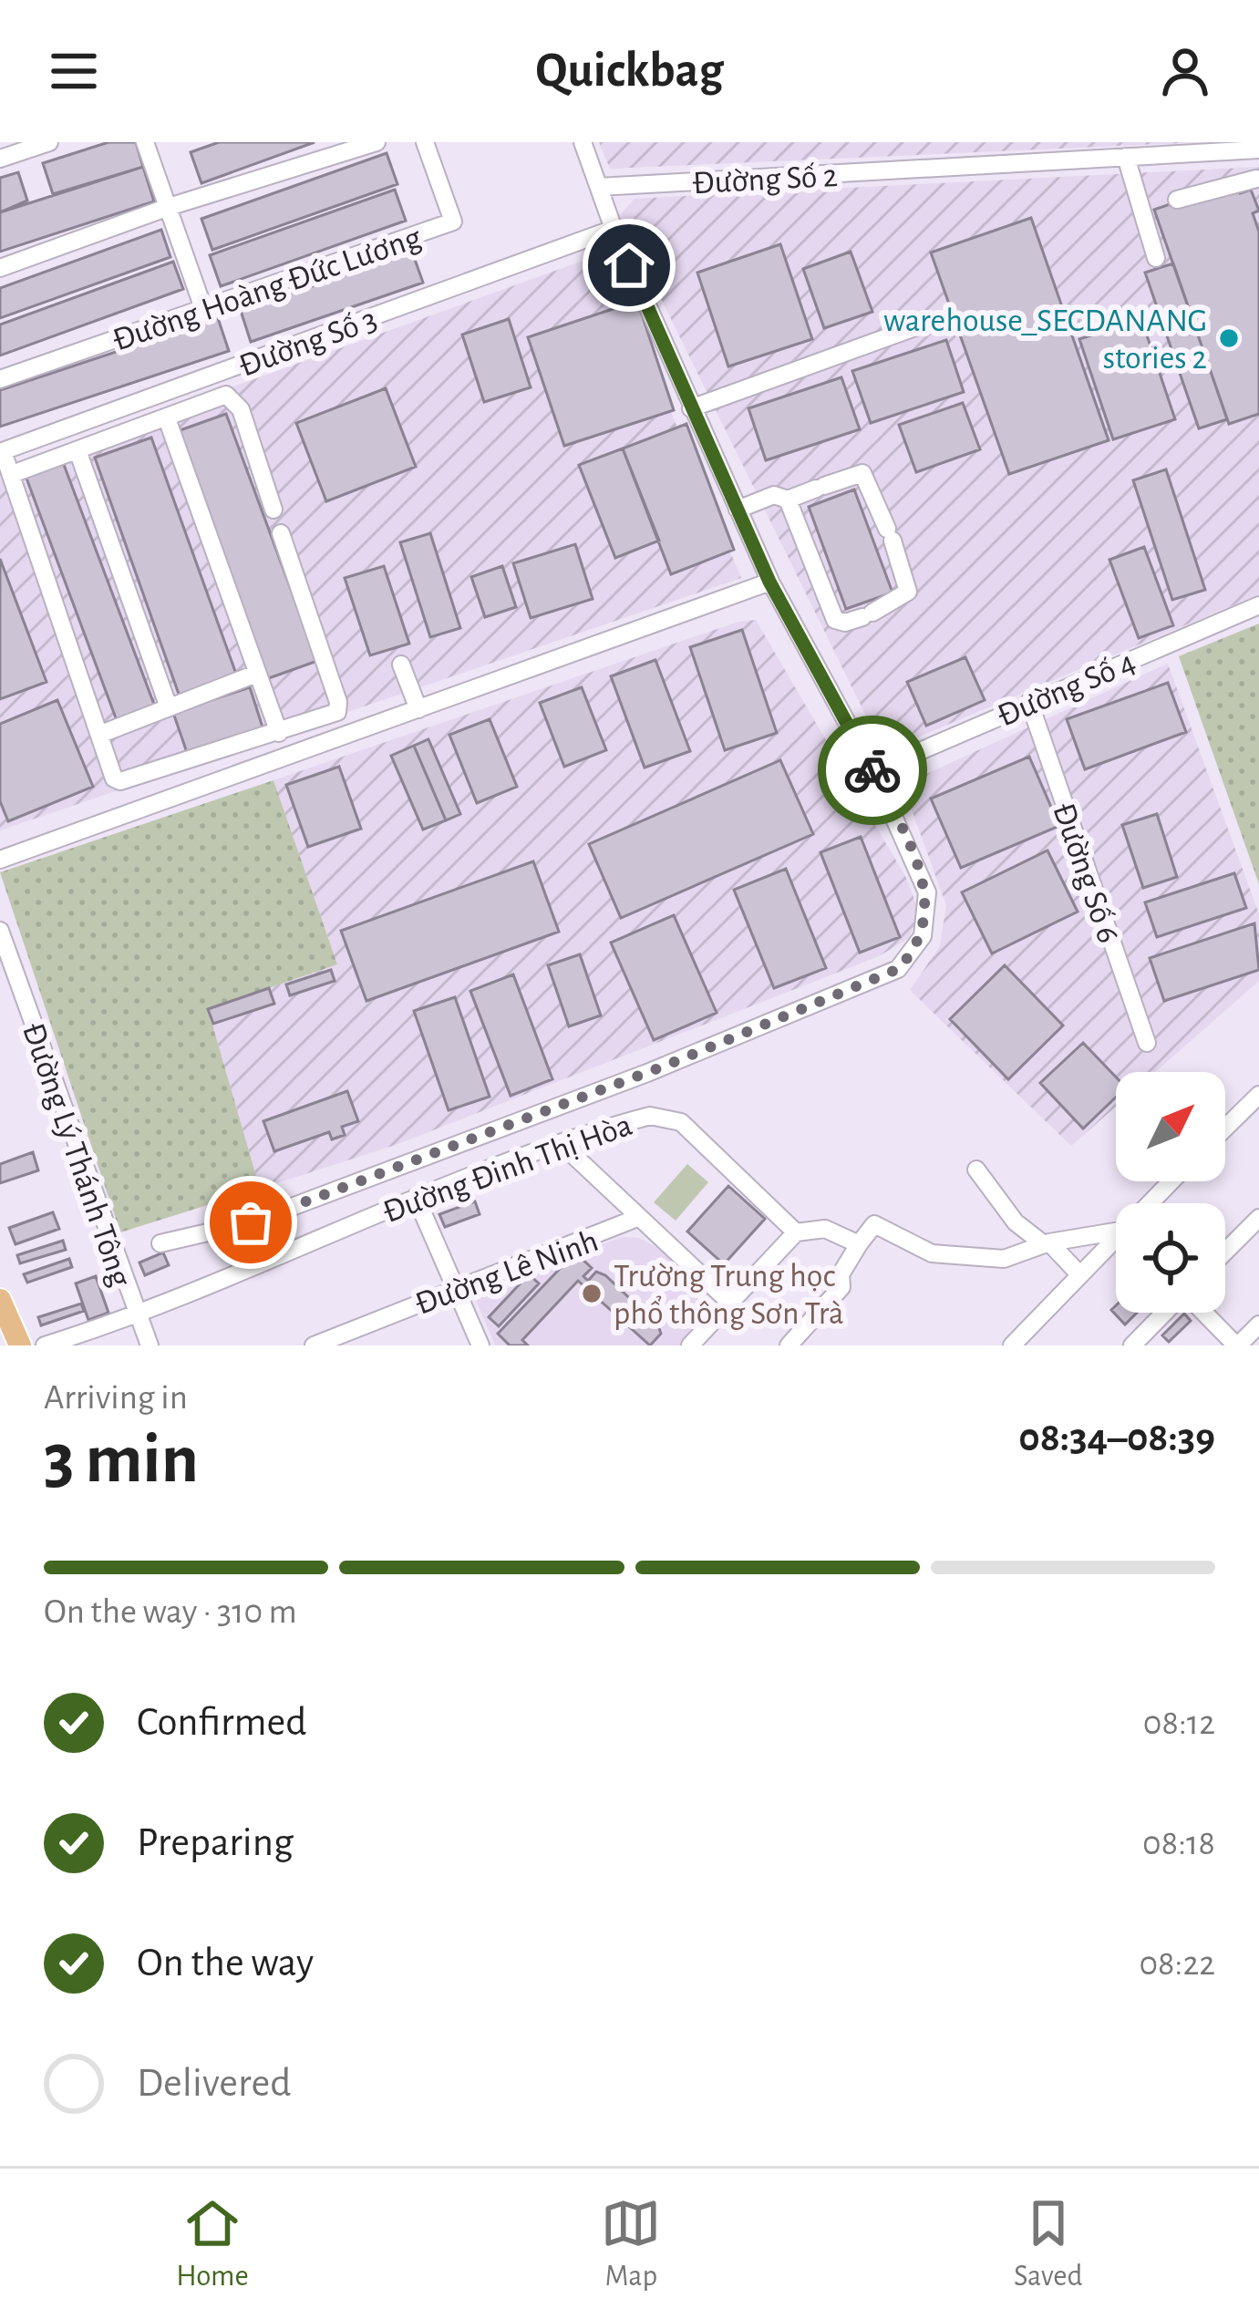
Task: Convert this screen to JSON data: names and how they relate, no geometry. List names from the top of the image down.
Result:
{
  "streets": {
    "street": [
      "Đường Số 2",
      "Đường Hoàng Đức Lương",
      "Đường Số 3",
      "Đường Số 4",
      "Đường Số 6",
      "Đường Lý Thánh Tông",
      "Đường Đinh Thị Hòa",
      "Đường Lê Ninh"
    ]
  },
  "crossings": [
    ["Đường Số 4", "Đường Số 6"],
    ["Đường Lý Thánh Tông", "Đường Đinh Thị Hòa"]
  ],
  "places": ["warehouse_SECDANANG stories 2", "Trường Trung học phổ thông Sơn Trà"],
  "north": "top right",
  "page": {
    "header": "Quickbag",
    "heading": ["3 min", "Arriving in", "08:34–08:39"],
    "bar": "On the way · 310 m",
    "list": [
      ["Confirmed", "08:12"],
      ["Preparing", "08:18"],
      ["On the way", "08:22"],
      "Delivered"
    ],
    "tabs": ["Home", "Map", "Saved"]
  }
}
